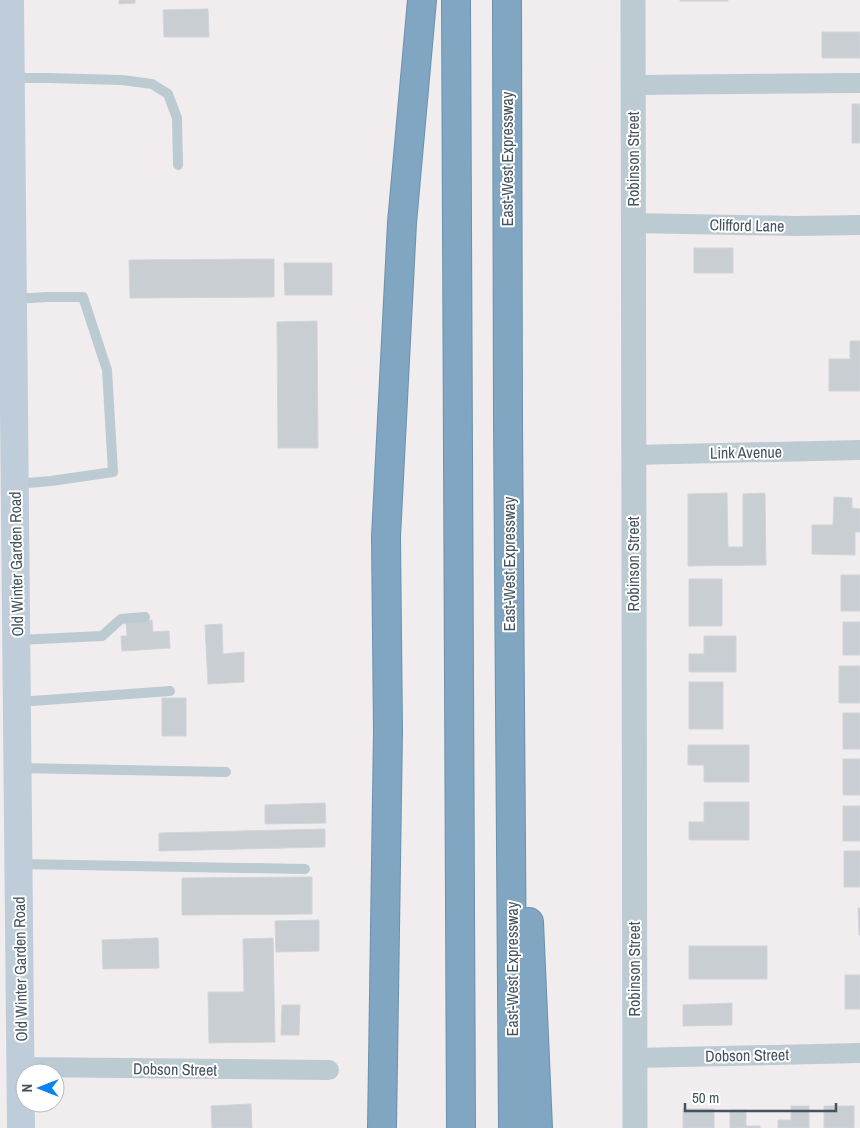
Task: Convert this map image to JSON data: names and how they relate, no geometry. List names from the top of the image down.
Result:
{
  "streets": {
    "highway": ["East-West Expressway"],
    "main road": ["Old Winter Garden Road"],
    "street": [
      "Robinson Street",
      "Clifford Lane",
      "Link Avenue",
      "Dobson Street"
    ]
  },
  "crossings": [
    ["Robinson Street", "Clifford Lane"],
    ["Robinson Street", "Link Avenue"],
    ["Robinson Street", "Dobson Street"]
  ],
  "scale_bar": "50 m",
  "north": "left"
}
